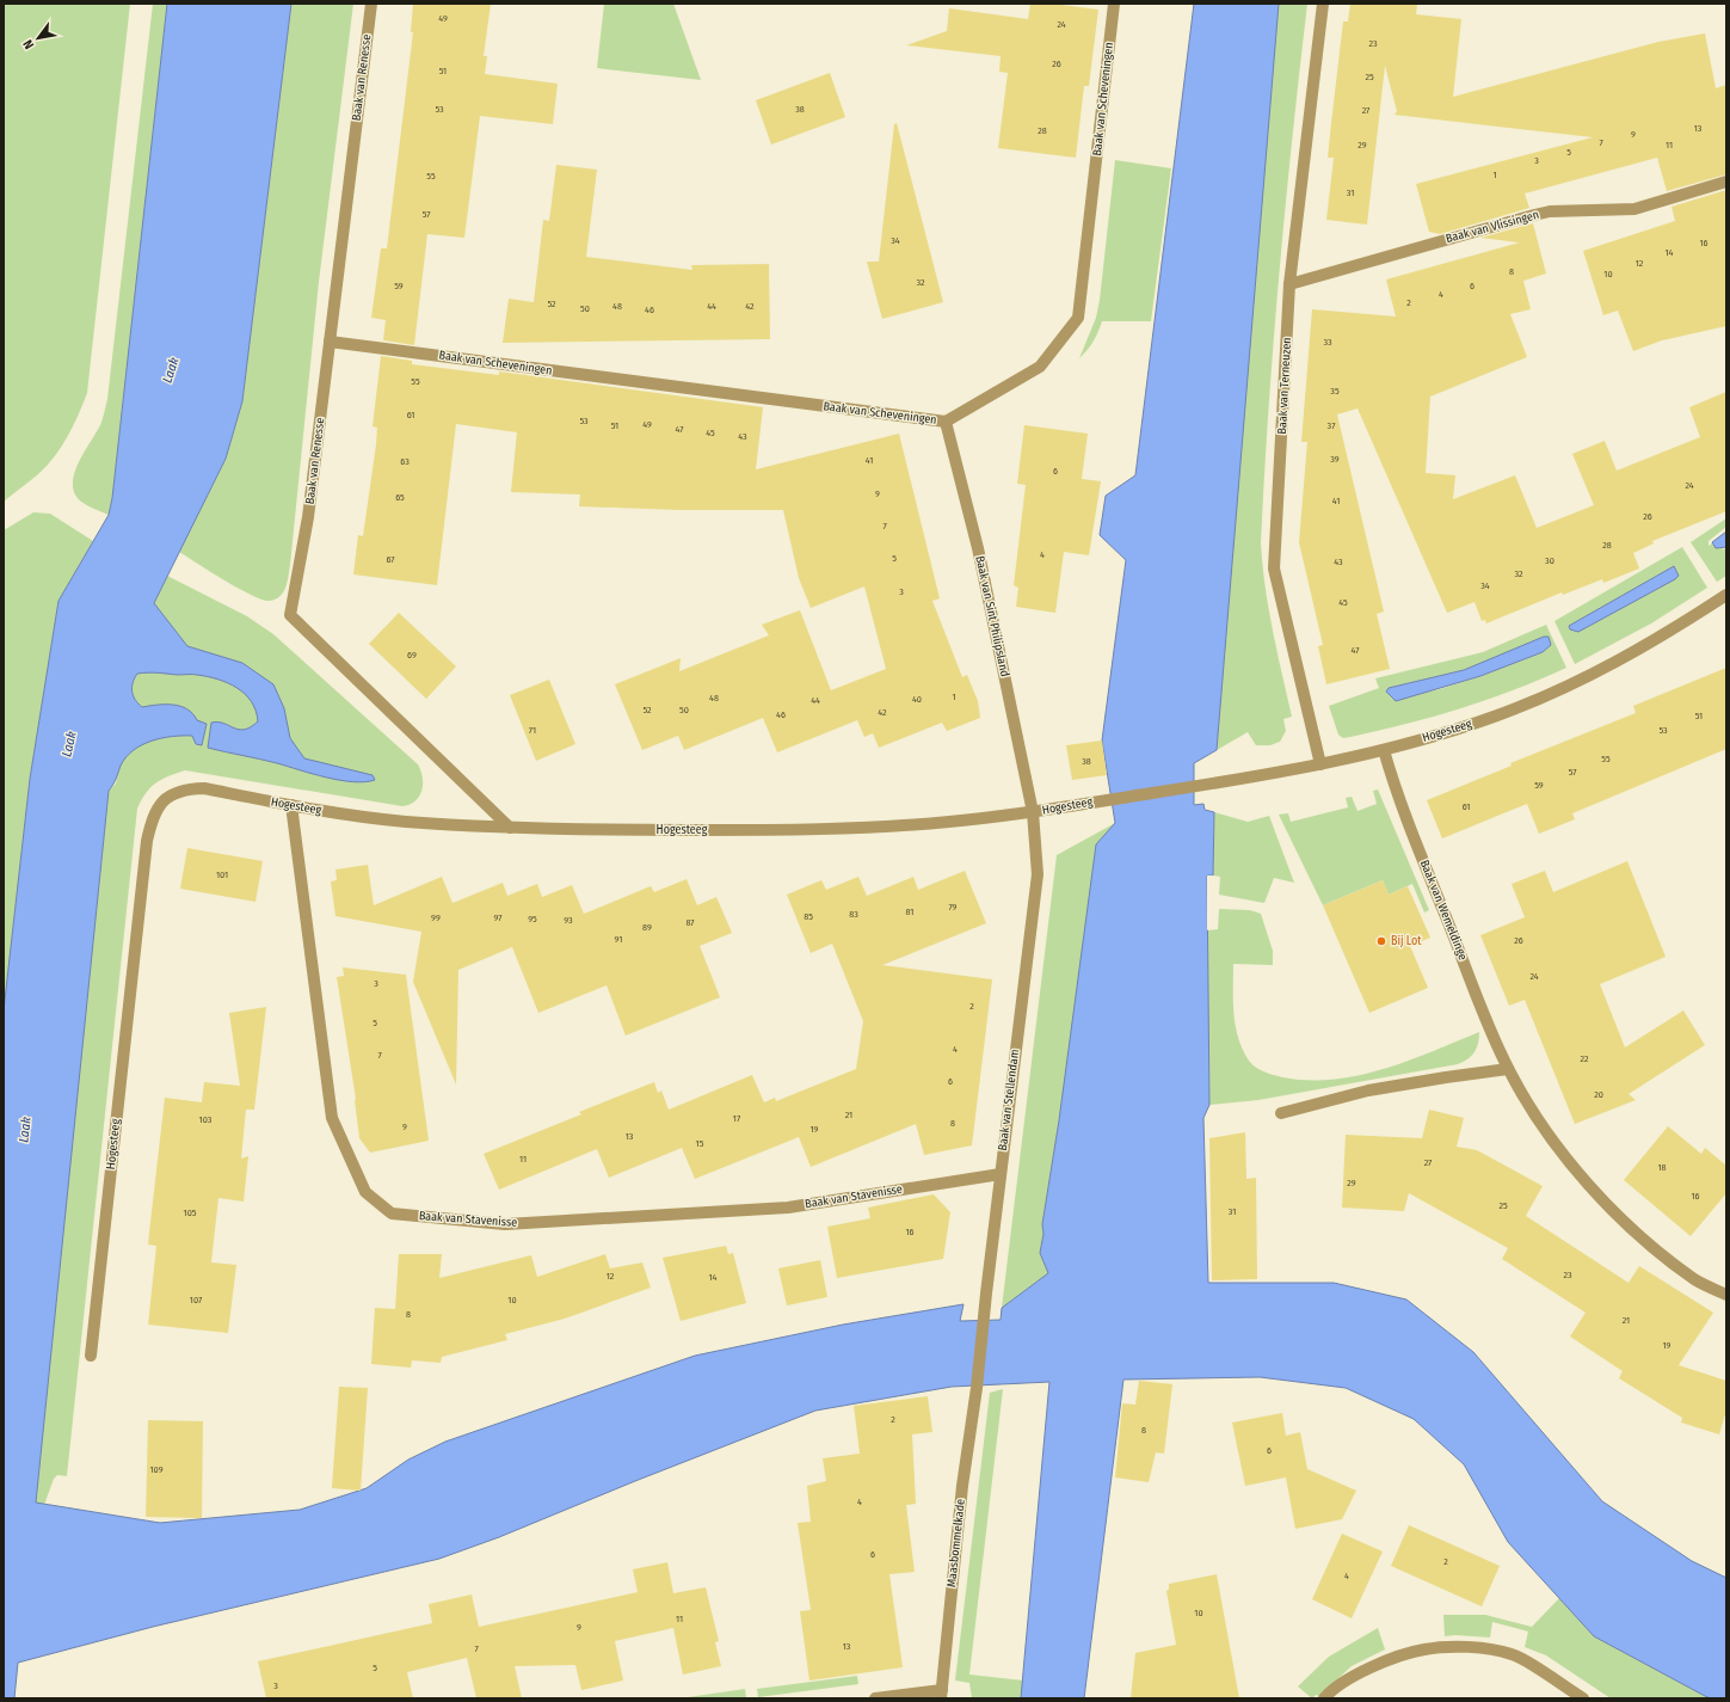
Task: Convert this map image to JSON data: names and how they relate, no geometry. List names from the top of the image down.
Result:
{
  "streets": {
    "street": [
      "Baak van Renesse",
      "Baak van Scheveningen",
      "Baak van Vlissingen",
      "Baak van Terneuzen",
      "Baak van Sint Philipsland",
      "Hogesteeg",
      "Baak van Wemeldinge",
      "Baak van Stellendam",
      "Baak van Stavenisse",
      "Maasbommelkade"
    ]
  },
  "crossings": [
    ["Baak van Renesse", "Baak van Scheveningen"],
    ["Baak van Renesse", "Hogesteeg"],
    ["Baak van Scheveningen", "Baak van Sint Philipsland"],
    ["Baak van Vlissingen", "Baak van Terneuzen"],
    ["Baak van Terneuzen", "Hogesteeg"],
    ["Baak van Sint Philipsland", "Hogesteeg"],
    ["Baak van Sint Philipsland", "Baak van Stellendam"],
    ["Hogesteeg", "Baak van Wemeldinge"],
    ["Hogesteeg", "Baak van Stellendam"],
    ["Hogesteeg", "Baak van Stavenisse"],
    ["Baak van Stellendam", "Baak van Stavenisse"],
    ["Baak van Stellendam", "Maasbommelkade"]
  ],
  "water": ["Laak"],
  "places": ["Bij Lot"],
  "house_numbers": [
    "49",
    "24",
    "23",
    "26",
    "51",
    "25",
    "53",
    "38",
    "27",
    "13",
    "28",
    "9",
    "7",
    "29",
    "11",
    "5",
    "3",
    "1",
    "55",
    "31",
    "57",
    "34",
    "16",
    "14",
    "12",
    "8",
    "10",
    "32",
    "59",
    "6",
    "4",
    "2",
    "52",
    "48",
    "44",
    "42",
    "50",
    "46",
    "33",
    "55",
    "35",
    "61",
    "53",
    "49",
    "51",
    "37",
    "47",
    "45",
    "43",
    "39",
    "41",
    "63",
    "6",
    "24",
    "9",
    "65",
    "41",
    "26",
    "7",
    "28",
    "4",
    "5",
    "67",
    "30",
    "43",
    "32",
    "34",
    "3",
    "45",
    "47",
    "69",
    "1",
    "48",
    "40",
    "44",
    "52",
    "50",
    "42",
    "46",
    "51",
    "71",
    "53",
    "55",
    "38",
    "57",
    "59",
    "61",
    "101",
    "79",
    "81",
    "83",
    "85",
    "99",
    "97",
    "95",
    "93",
    "87",
    "89",
    "91",
    "26",
    "24",
    "3",
    "2",
    "5",
    "4",
    "7",
    "22",
    "6",
    "20",
    "21",
    "17",
    "103",
    "8",
    "9",
    "19",
    "13",
    "15",
    "11",
    "27",
    "18",
    "29",
    "16",
    "25",
    "31",
    "105",
    "16",
    "23",
    "12",
    "14",
    "107",
    "10",
    "8",
    "21",
    "19",
    "2",
    "8",
    "6",
    "109",
    "4",
    "6",
    "2",
    "4",
    "10",
    "11",
    "9",
    "13",
    "7",
    "5",
    "3"
  ],
  "north": "bottom left"
}
